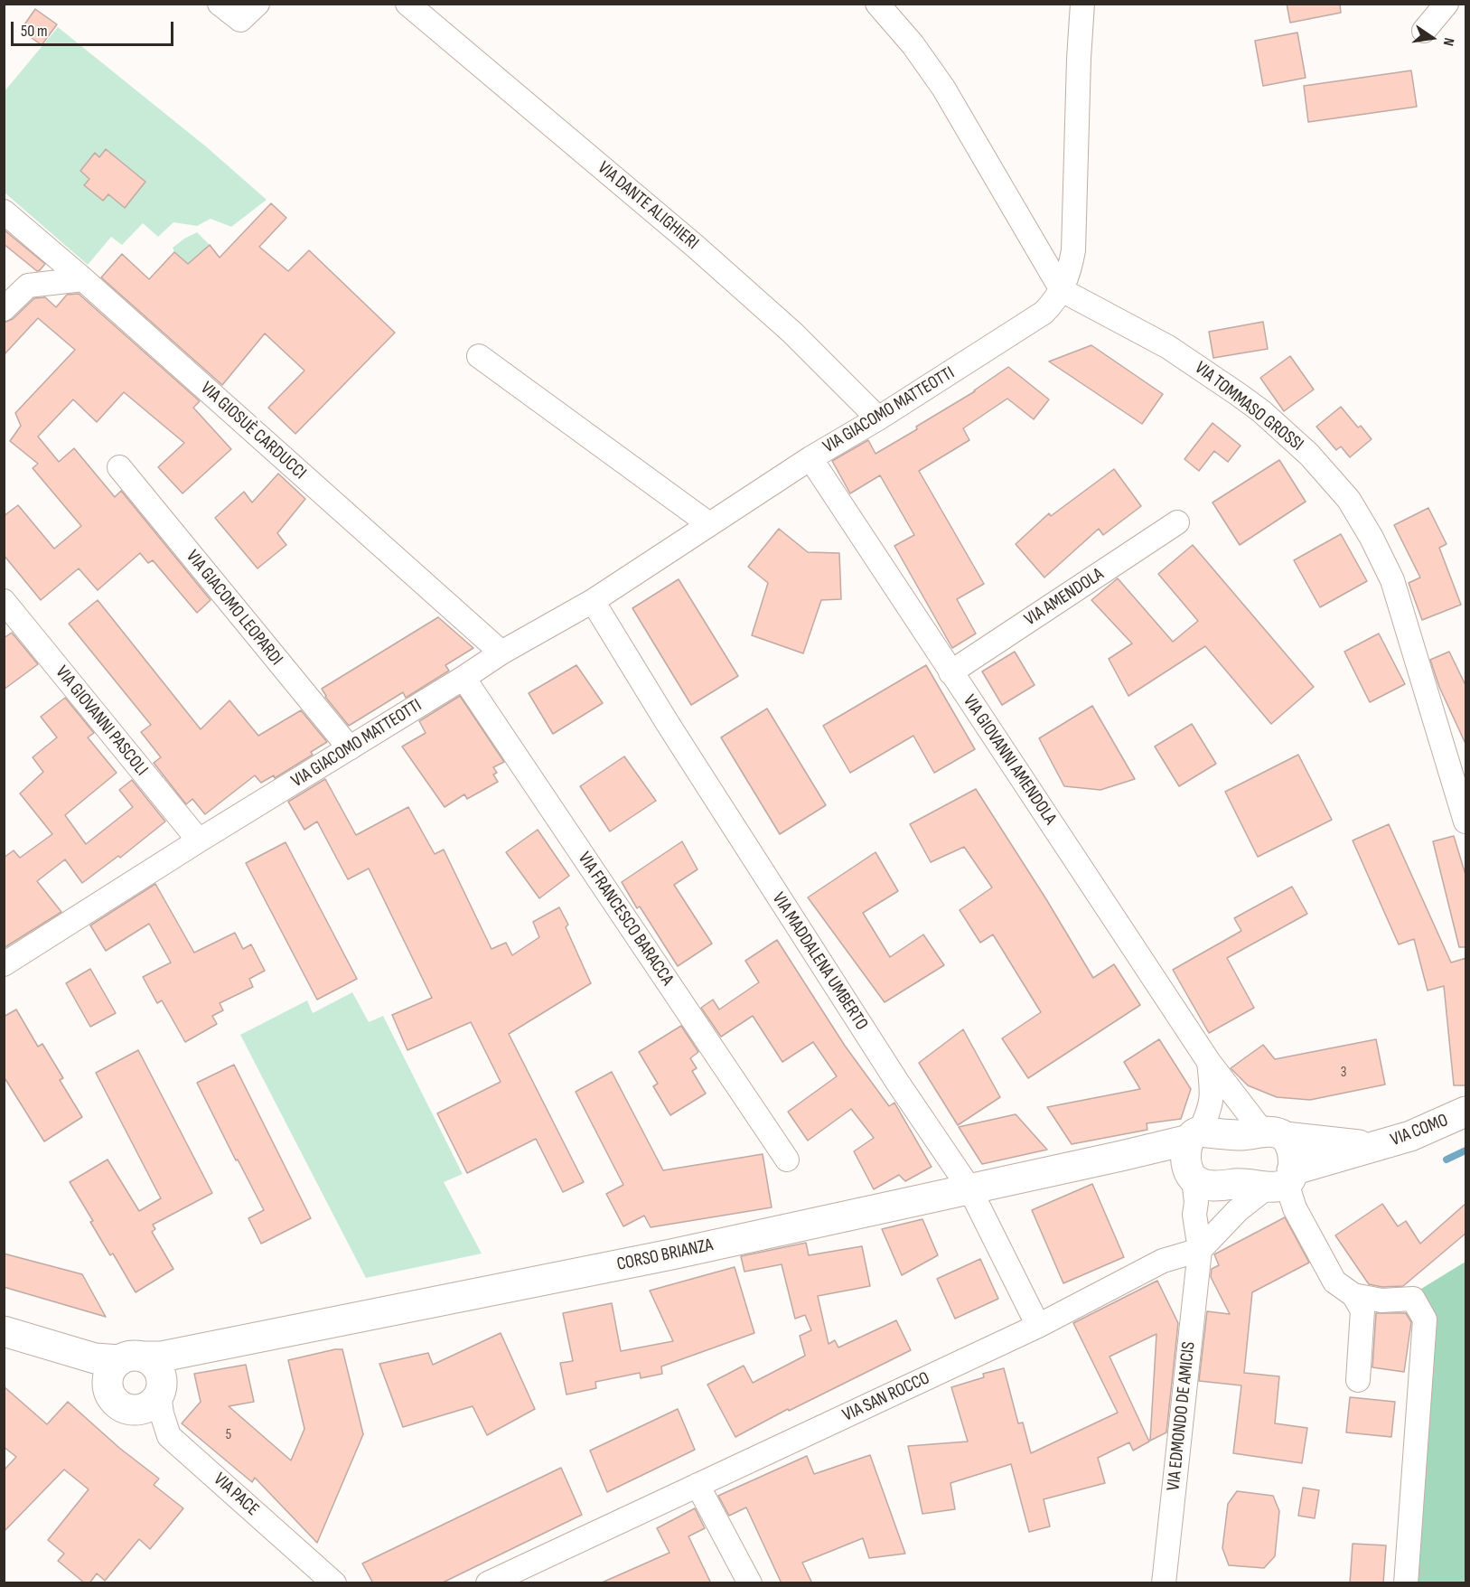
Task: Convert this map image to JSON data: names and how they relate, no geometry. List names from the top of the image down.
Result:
{
  "streets": {
    "main road": ["VIA COMO", "CORSO BRIANZA"],
    "street": [
      "VIA DANTE ALIGHIERI",
      "VIA TOMMASO GROSSI",
      "VIA GIACOMO MATTEOTTI",
      "VIA GIOSUÈ CARDUCCI",
      "VIA AMENDOLA",
      "VIA GIACOMO LEOPARDI",
      "VIA GIOVANNI PASCOLI",
      "VIA GIOVANNI AMENDOLA",
      "VIA FRANCESCO BARACCA",
      "VIA MADDALENA UMBERTO",
      "VIA SAN ROCCO",
      "VIA EDMONDO DE AMICIS",
      "VIA PACE"
    ]
  },
  "crossings": [
    ["VIA DANTE ALIGHIERI", "VIA GIACOMO MATTEOTTI"],
    ["VIA TOMMASO GROSSI", "VIA GIACOMO MATTEOTTI"],
    ["VIA GIACOMO MATTEOTTI", "VIA GIOSUÈ CARDUCCI"],
    ["VIA GIACOMO MATTEOTTI", "VIA GIACOMO LEOPARDI"],
    ["VIA GIACOMO MATTEOTTI", "VIA GIOVANNI PASCOLI"],
    ["VIA GIACOMO MATTEOTTI", "VIA GIOVANNI AMENDOLA"],
    ["VIA GIACOMO MATTEOTTI", "VIA FRANCESCO BARACCA"],
    ["VIA GIACOMO MATTEOTTI", "VIA MADDALENA UMBERTO"],
    ["VIA AMENDOLA", "VIA GIOVANNI AMENDOLA"],
    ["VIA GIOVANNI AMENDOLA", "VIA COMO"],
    ["VIA GIOVANNI AMENDOLA", "CORSO BRIANZA"],
    ["VIA MADDALENA UMBERTO", "CORSO BRIANZA"],
    ["VIA MADDALENA UMBERTO", "VIA SAN ROCCO"],
    ["VIA COMO", "CORSO BRIANZA"],
    ["CORSO BRIANZA", "VIA EDMONDO DE AMICIS"],
    ["CORSO BRIANZA", "VIA PACE"],
    ["VIA SAN ROCCO", "VIA EDMONDO DE AMICIS"]
  ],
  "house_numbers": ["3", "5"],
  "scale_bar": "50 m",
  "north": "right"
}
